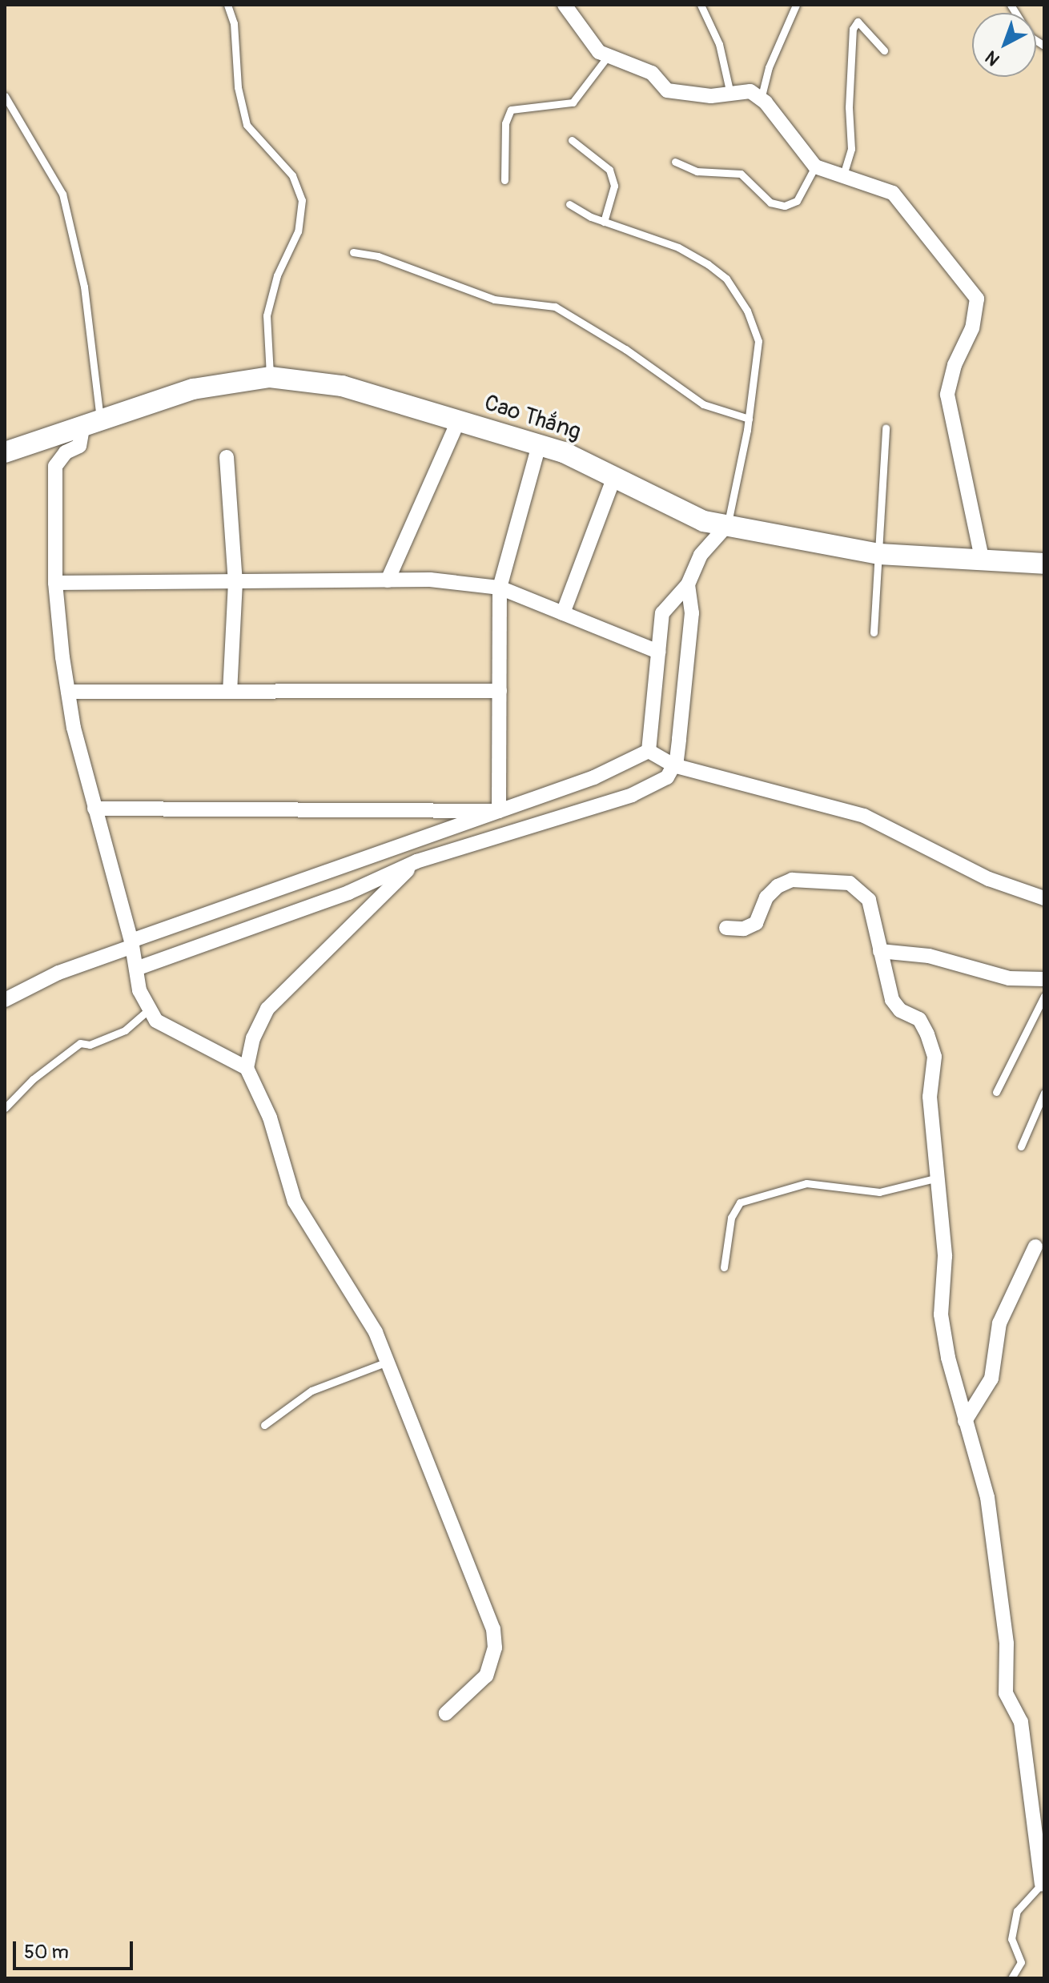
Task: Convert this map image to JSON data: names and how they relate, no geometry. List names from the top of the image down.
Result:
{
  "streets": {
    "main road": ["Cao Thắng"]
  },
  "scale_bar": "50 m",
  "north": "bottom left"
}
